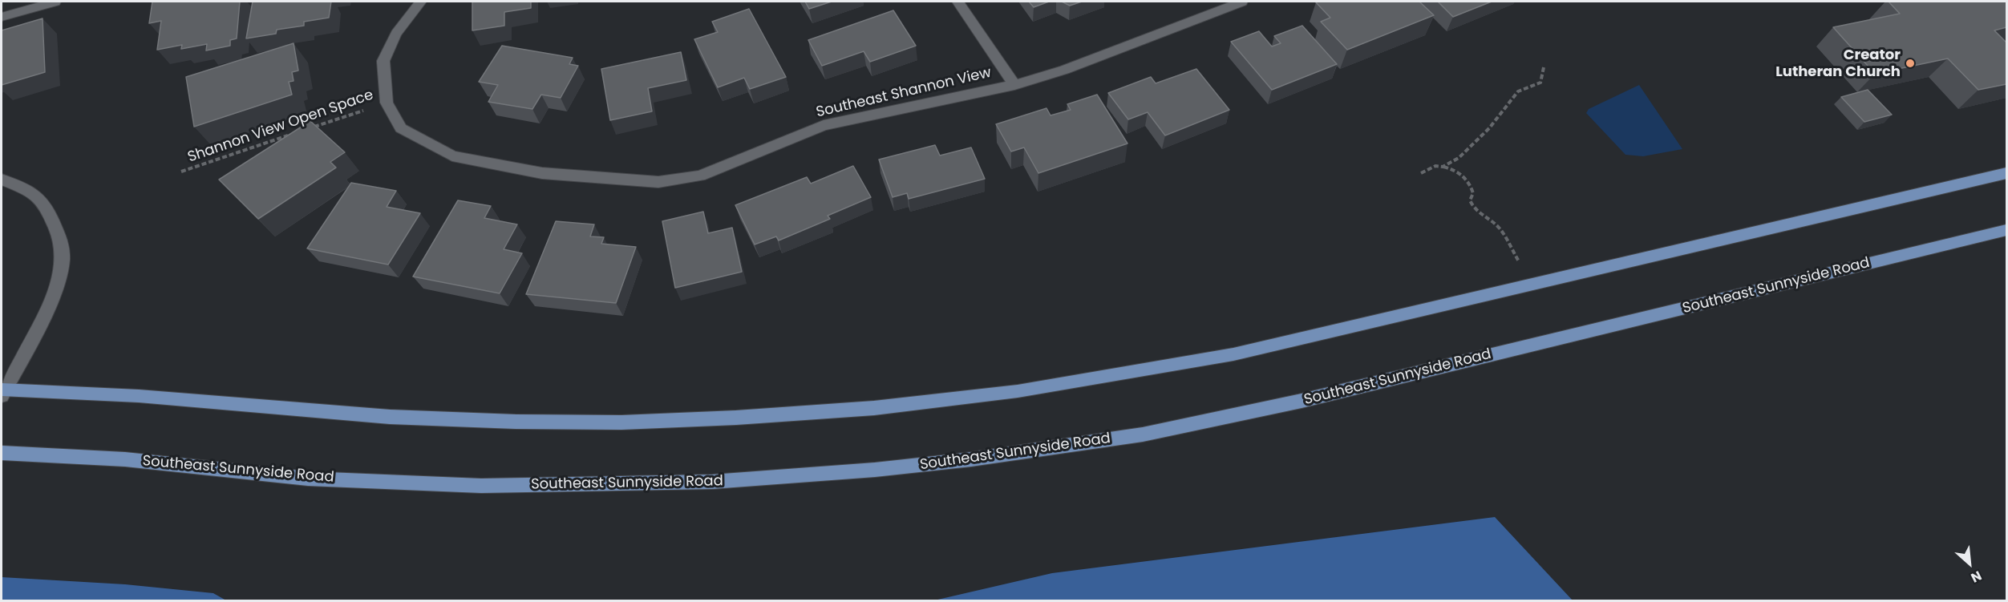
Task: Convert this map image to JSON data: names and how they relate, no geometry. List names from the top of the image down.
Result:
{
  "streets": {
    "main road": ["Southeast Sunnyside Road"],
    "street": ["Southeast Shannon View"],
    "path": ["Shannon View Open Space"]
  },
  "crossings": [
    ["Southeast Shannon View", "Shannon View Open Space"]
  ],
  "places": ["Creator Lutheran Church"],
  "north": "bottom right"
}
